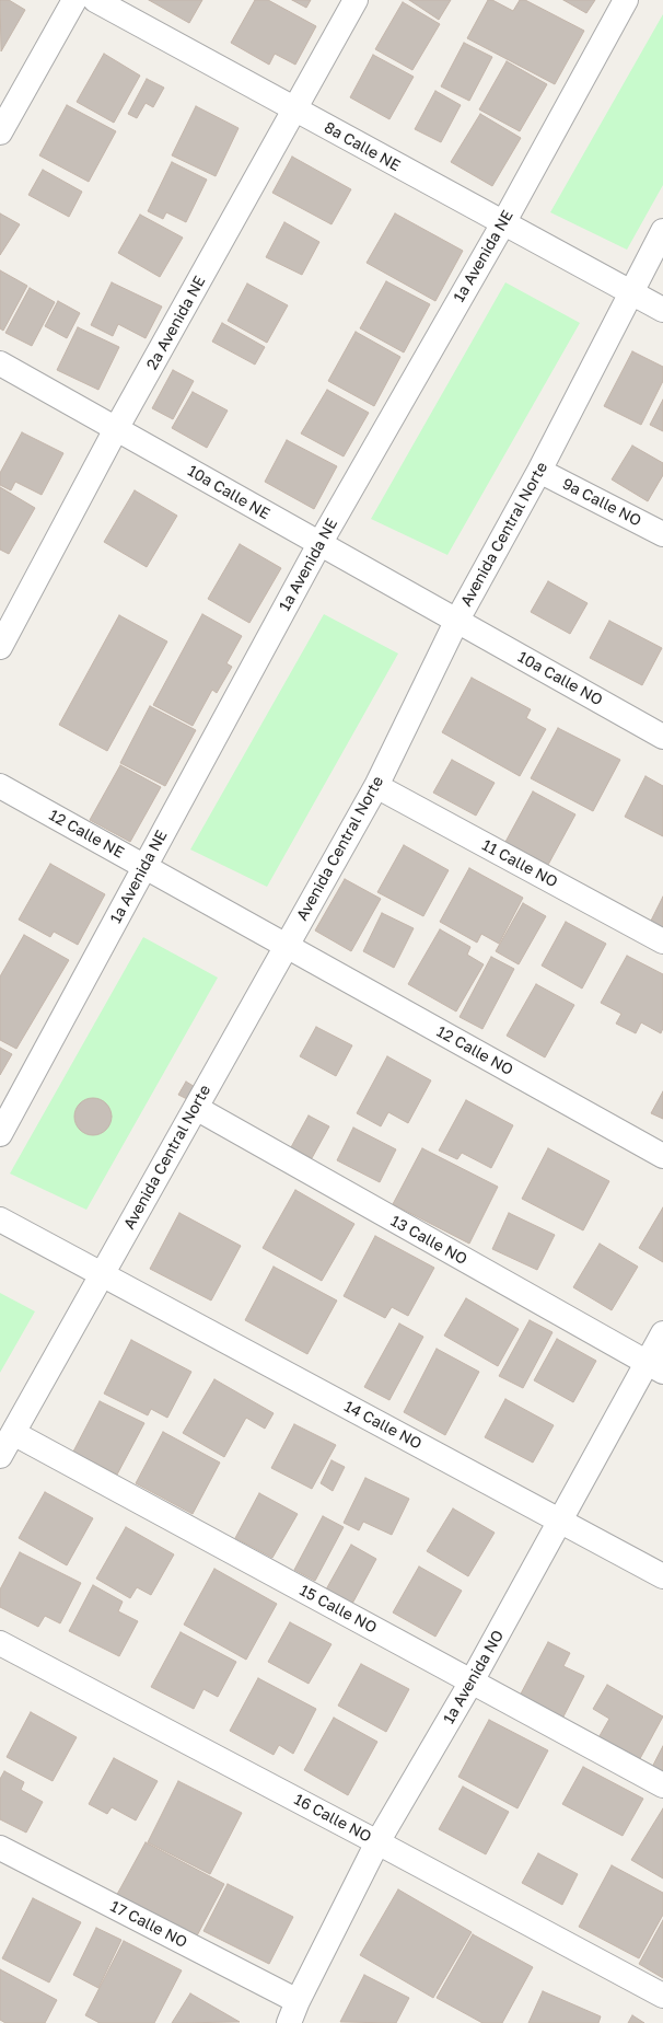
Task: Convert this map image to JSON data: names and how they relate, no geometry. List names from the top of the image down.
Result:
{
  "streets": {
    "street": [
      "8a Calle NE",
      "1a Avenida NE",
      "2a Avenida NE",
      "10a Calle NE",
      "9a Calle NO",
      "Avenida Central Norte",
      "10a Calle NO",
      "12 Calle NE",
      "11 Calle NO",
      "12 Calle NO",
      "13 Calle NO",
      "14 Calle NO",
      "15 Calle NO",
      "1a Avenida NO",
      "16 Calle NO",
      "17 Calle NO"
    ]
  },
  "crossings": [
    ["8a Calle NE", "1a Avenida NE"],
    ["8a Calle NE", "2a Avenida NE"],
    ["8a Calle NE", "Avenida Central Norte"],
    ["1a Avenida NE", "10a Calle NE"],
    ["1a Avenida NE", "12 Calle NE"],
    ["2a Avenida NE", "10a Calle NE"],
    ["10a Calle NE", "Avenida Central Norte"],
    ["10a Calle NE", "10a Calle NO"],
    ["9a Calle NO", "Avenida Central Norte"],
    ["Avenida Central Norte", "10a Calle NO"],
    ["Avenida Central Norte", "12 Calle NE"],
    ["Avenida Central Norte", "11 Calle NO"],
    ["Avenida Central Norte", "12 Calle NO"],
    ["Avenida Central Norte", "13 Calle NO"],
    ["Avenida Central Norte", "14 Calle NO"],
    ["Avenida Central Norte", "15 Calle NO"],
    ["12 Calle NE", "12 Calle NO"],
    ["13 Calle NO", "1a Avenida NO"],
    ["14 Calle NO", "1a Avenida NO"],
    ["15 Calle NO", "1a Avenida NO"],
    ["1a Avenida NO", "16 Calle NO"],
    ["1a Avenida NO", "17 Calle NO"]
  ]
}
